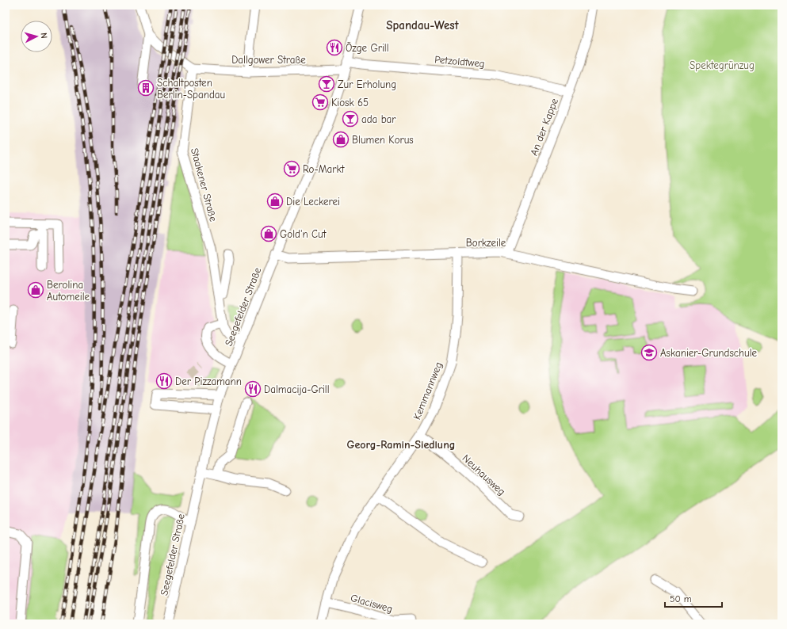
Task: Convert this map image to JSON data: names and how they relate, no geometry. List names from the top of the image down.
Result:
{
  "streets": {
    "street": [
      "Dallgower Straße",
      "Petzoldtweg",
      "An der Kappe",
      "Staakener Straße",
      "Borkzeile",
      "Seegefelder Straße",
      "Kemmannweg",
      "Neuhausweg",
      "Glacisweg"
    ]
  },
  "crossings": [
    ["Dallgower Straße", "Petzoldtweg"],
    ["Dallgower Straße", "Staakener Straße"],
    ["Dallgower Straße", "Seegefelder Straße"],
    ["Petzoldtweg", "An der Kappe"],
    ["Petzoldtweg", "Seegefelder Straße"],
    ["An der Kappe", "Borkzeile"],
    ["Staakener Straße", "Seegefelder Straße"],
    ["Borkzeile", "Seegefelder Straße"],
    ["Borkzeile", "Kemmannweg"],
    ["Kemmannweg", "Neuhausweg"],
    ["Kemmannweg", "Glacisweg"]
  ],
  "districts": ["Spandau-West", "Georg-Ramin-Siedlung"],
  "parks": ["Spektegrünzug"],
  "places": {
    "restaurant": ["Özge Grill", "Der Pizzamann", "Dalmacija-Grill"],
    "bar": ["Zur Erholung", "ada bar"],
    "building": ["Schaltposten Berlin-Spandau"],
    "supermarket": ["Kiosk 65", "Ro-Markt"],
    "shop": [
      "Blumen Korus",
      "Die Leckerei",
      "Gold'n Cut",
      "Berolina Automeile"
    ],
    "school or university": ["Askanier-Grundschule"]
  },
  "scale_bar": "50 m",
  "north": "right"
}
